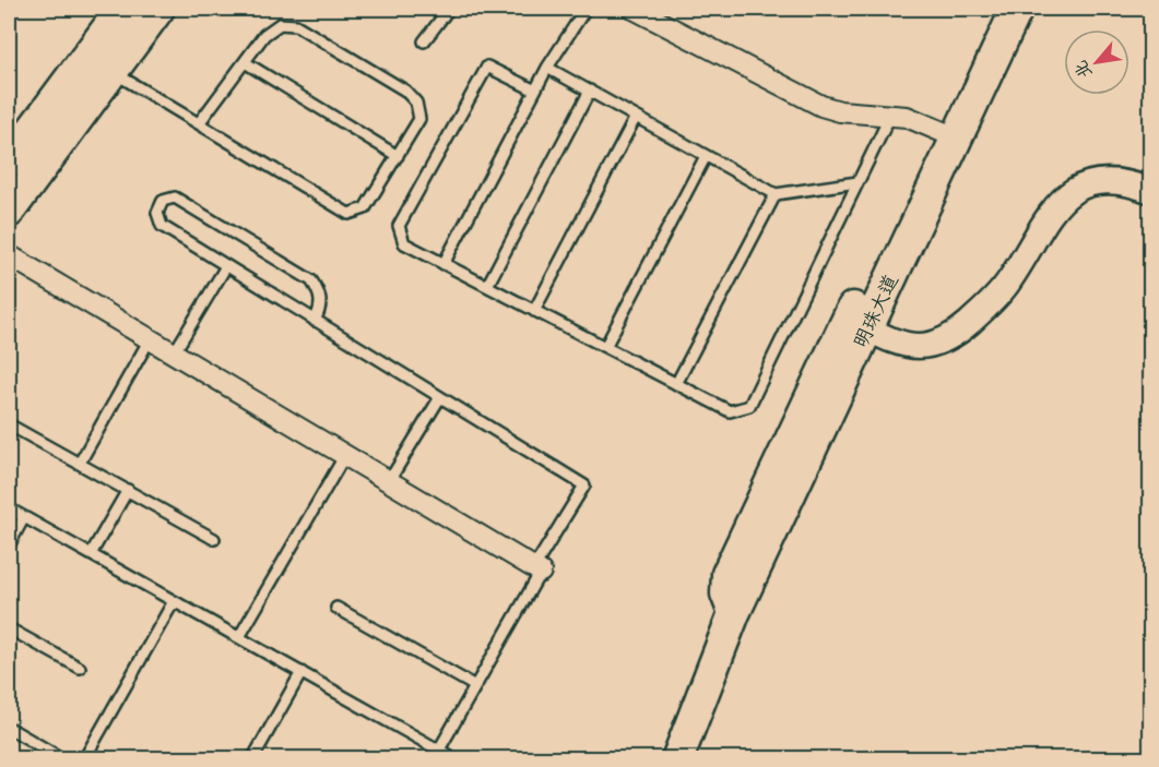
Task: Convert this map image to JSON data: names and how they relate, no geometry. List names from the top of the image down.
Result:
{
  "streets": {
    "main road": ["明珠大道"]
  },
  "north": "bottom left"
}
